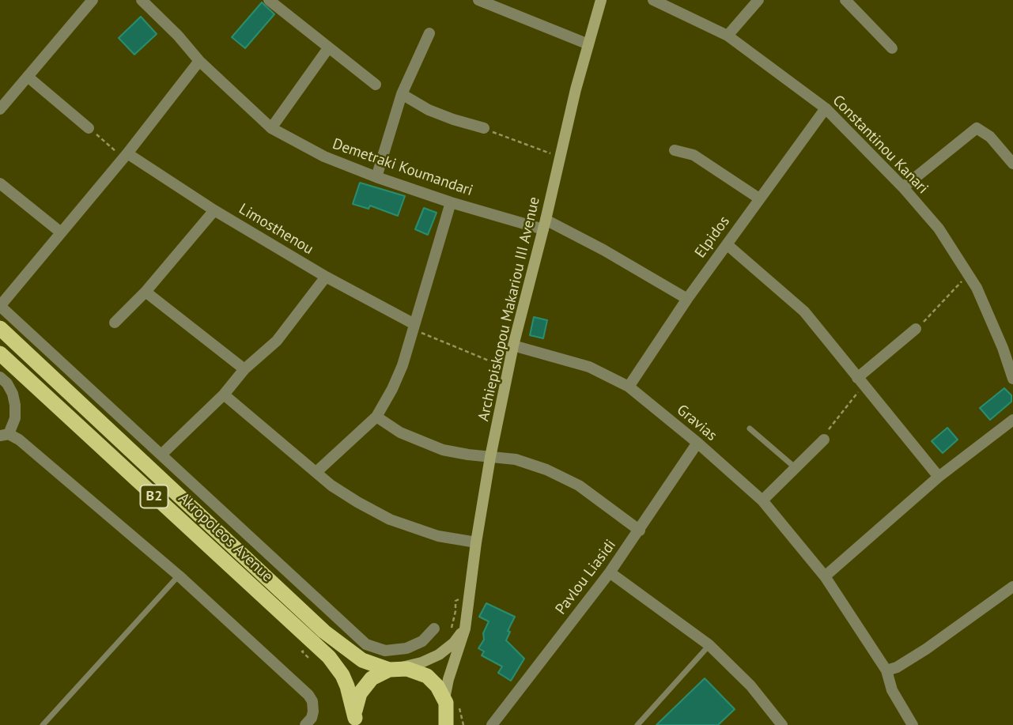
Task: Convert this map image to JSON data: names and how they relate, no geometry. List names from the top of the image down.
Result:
{
  "streets": {
    "highway": ["B2", "Akropoleos Avenue"],
    "main road": ["Archiepiskopou Makariou III Avenue"],
    "street": [
      "Constantinou Kanari",
      "Demetraki Koumandari",
      "Limosthenou",
      "Elpidos",
      "Gravias",
      "Pavlou Liasidi"
    ]
  },
  "crossings": [
    ["Constantinou Kanari", "Elpidos"],
    ["Demetraki Koumandari", "Elpidos"],
    ["Demetraki Koumandari", "Archiepiskopou Makariou III Avenue"],
    ["Elpidos", "Gravias"],
    ["Archiepiskopou Makariou III Avenue", "Gravias"],
    ["Archiepiskopou Makariou III Avenue", "B2"],
    ["Gravias", "Pavlou Liasidi"],
    ["B2", "Akropoleos Avenue"]
  ]
}
